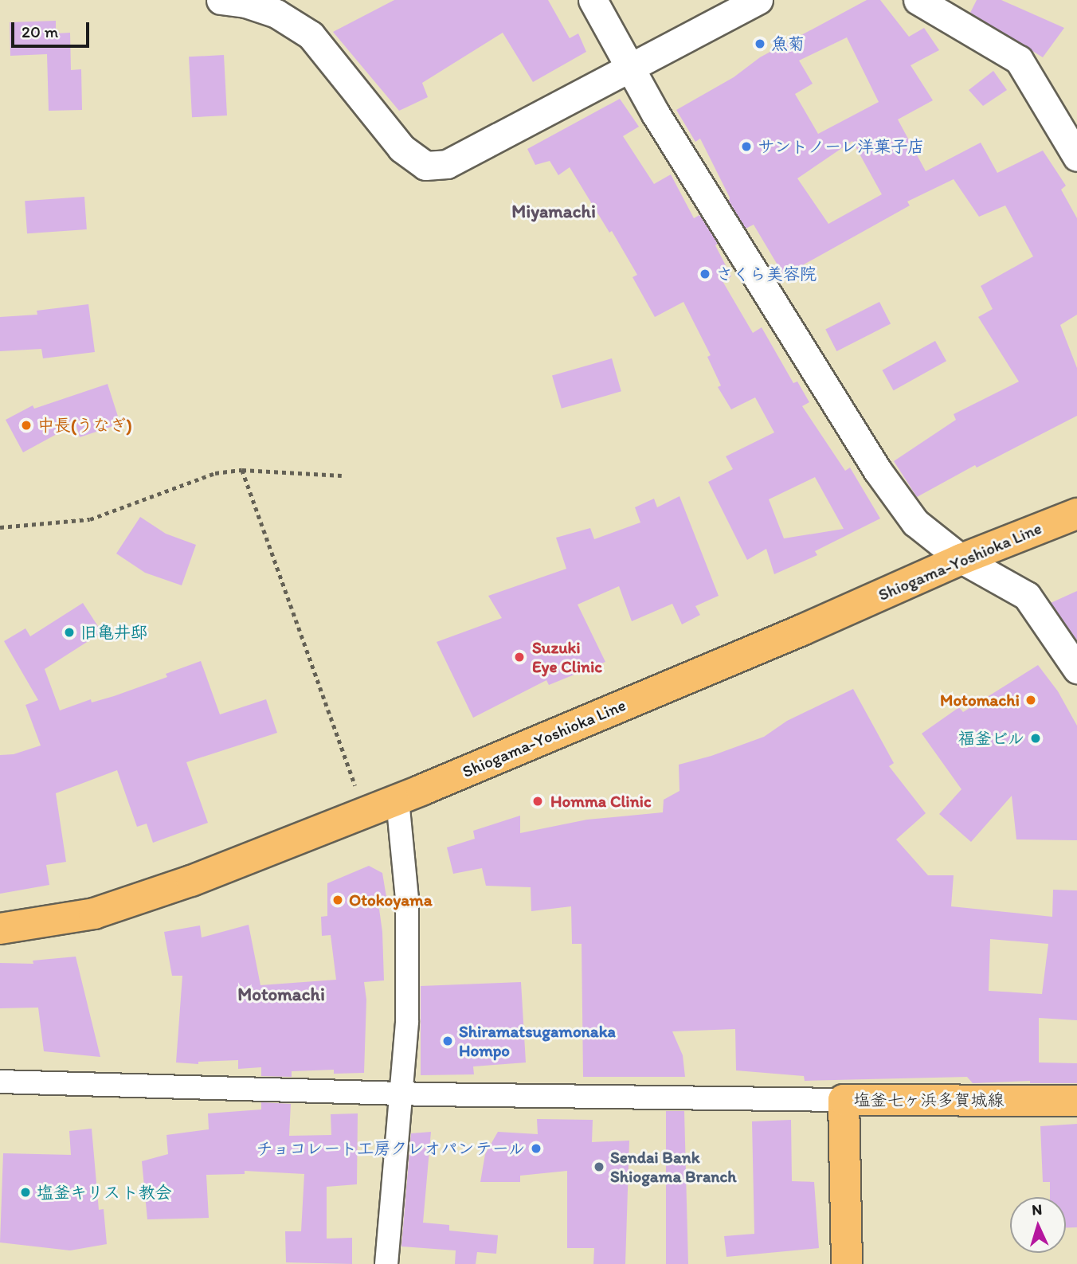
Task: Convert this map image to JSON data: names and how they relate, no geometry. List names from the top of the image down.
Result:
{
  "streets": {
    "main road": ["Shiogama-Yoshioka Line", "塩釜七ヶ浜多賀城線"]
  },
  "districts": ["Miyamachi", "Motomachi"],
  "places": [
    "魚菊",
    "サントノーレ洋菓子店",
    "さくら美容院",
    "中長(うなぎ)",
    "旧亀井邸",
    "Suzuki Eye Clinic",
    "Motomachi",
    "福釜ビル",
    "Homma Clinic",
    "Otokoyama",
    "Shiramatsugamonaka Hompo",
    "チョコレート工房クレオパンテール",
    "Sendai Bank Shiogama Branch",
    "塩釜キリスト教会"
  ],
  "scale_bar": "20 m",
  "north": "top"
}
